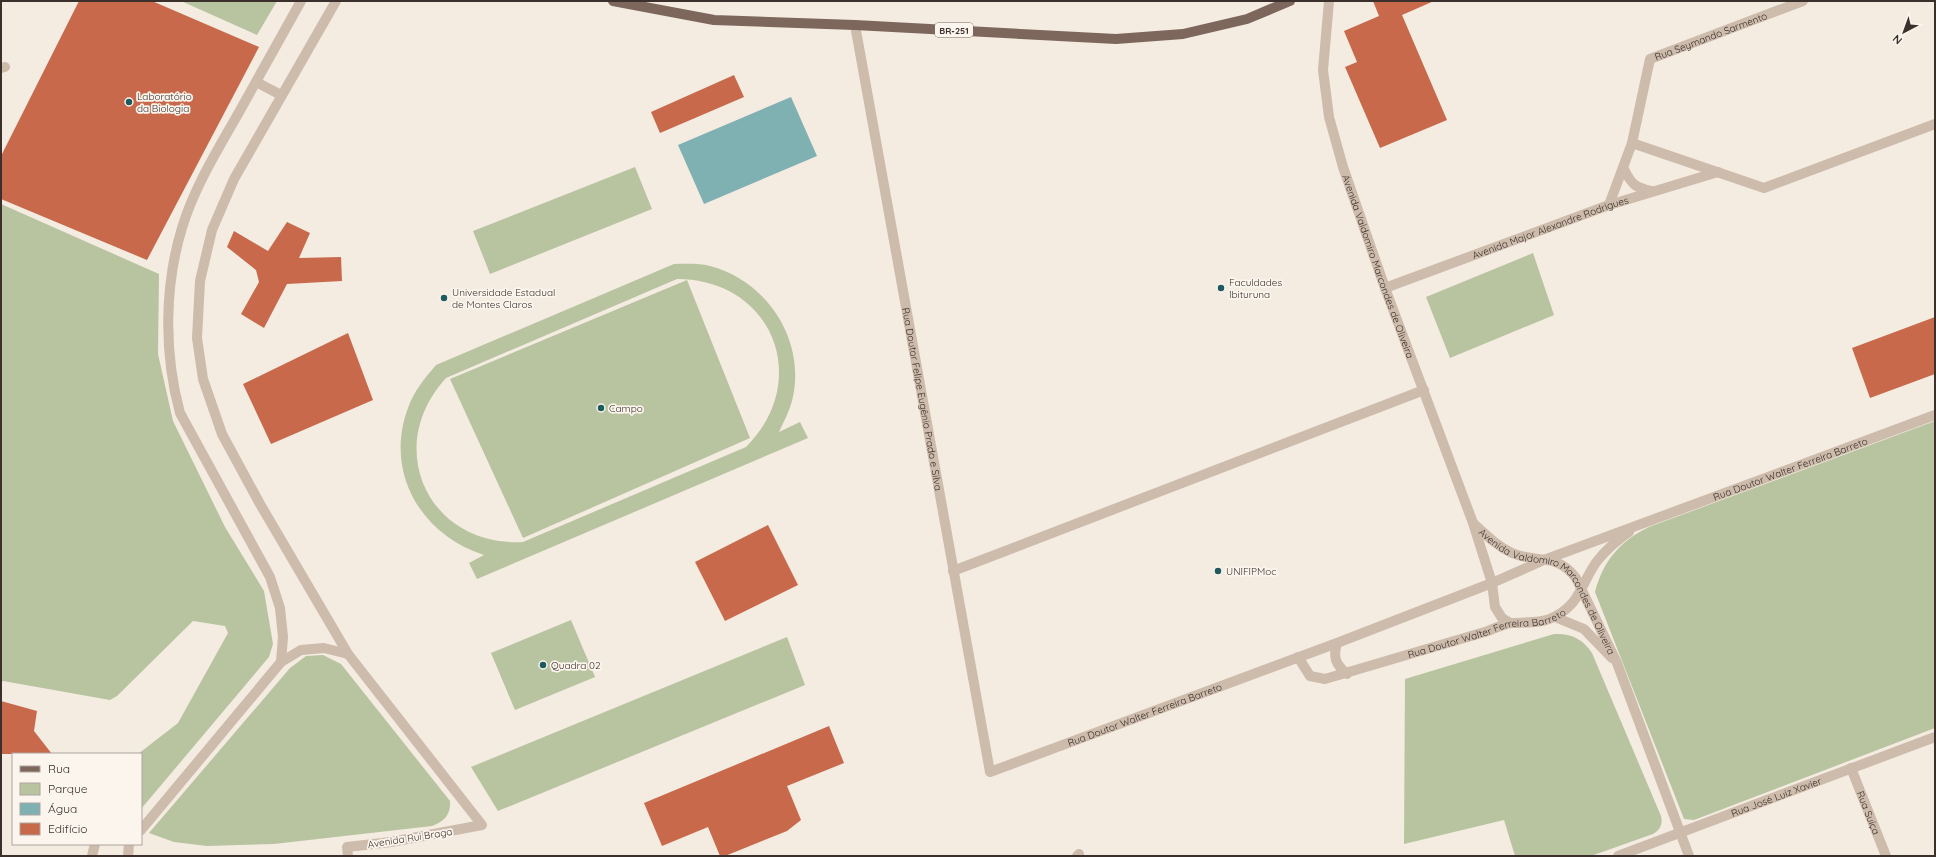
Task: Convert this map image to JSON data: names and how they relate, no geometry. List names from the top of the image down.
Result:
{
  "streets": {
    "main road": ["BR-251"],
    "street": [
      "Rua Seymando Sarmento",
      "Avenida Major Alexandre Rodrigues",
      "Avenida Valdomiro Marcondes de Oliveira",
      "Rua Doutor Felipe Eugênio Prado e Silva",
      "Rua Doutor Walter Ferreira Barreto",
      "Rua José Luiz Xavier",
      "Rua Suíça",
      "Avenida Rui Braga"
    ]
  },
  "crossings": [
    ["BR-251", "Rua Doutor Felipe Eugênio Prado e Silva"],
    ["Rua Seymando Sarmento", "Avenida Major Alexandre Rodrigues"],
    ["Avenida Major Alexandre Rodrigues", "Avenida Valdomiro Marcondes de Oliveira"],
    ["Avenida Valdomiro Marcondes de Oliveira", "Rua Doutor Walter Ferreira Barreto"],
    ["Avenida Valdomiro Marcondes de Oliveira", "Rua José Luiz Xavier"],
    ["Rua Doutor Felipe Eugênio Prado e Silva", "Rua Doutor Walter Ferreira Barreto"],
    ["Rua José Luiz Xavier", "Rua Suíça"]
  ],
  "places": [
    "Laboratório da Biologia",
    "Faculdades Ibituruna",
    "Universidade Estadual de Montes Claros",
    "Campo",
    "UNIFIPMoc",
    "Quadra 02"
  ],
  "legend": [
    "Rua",
    "Parque",
    "Água",
    "Edifício"
  ],
  "north": "bottom left"
}
